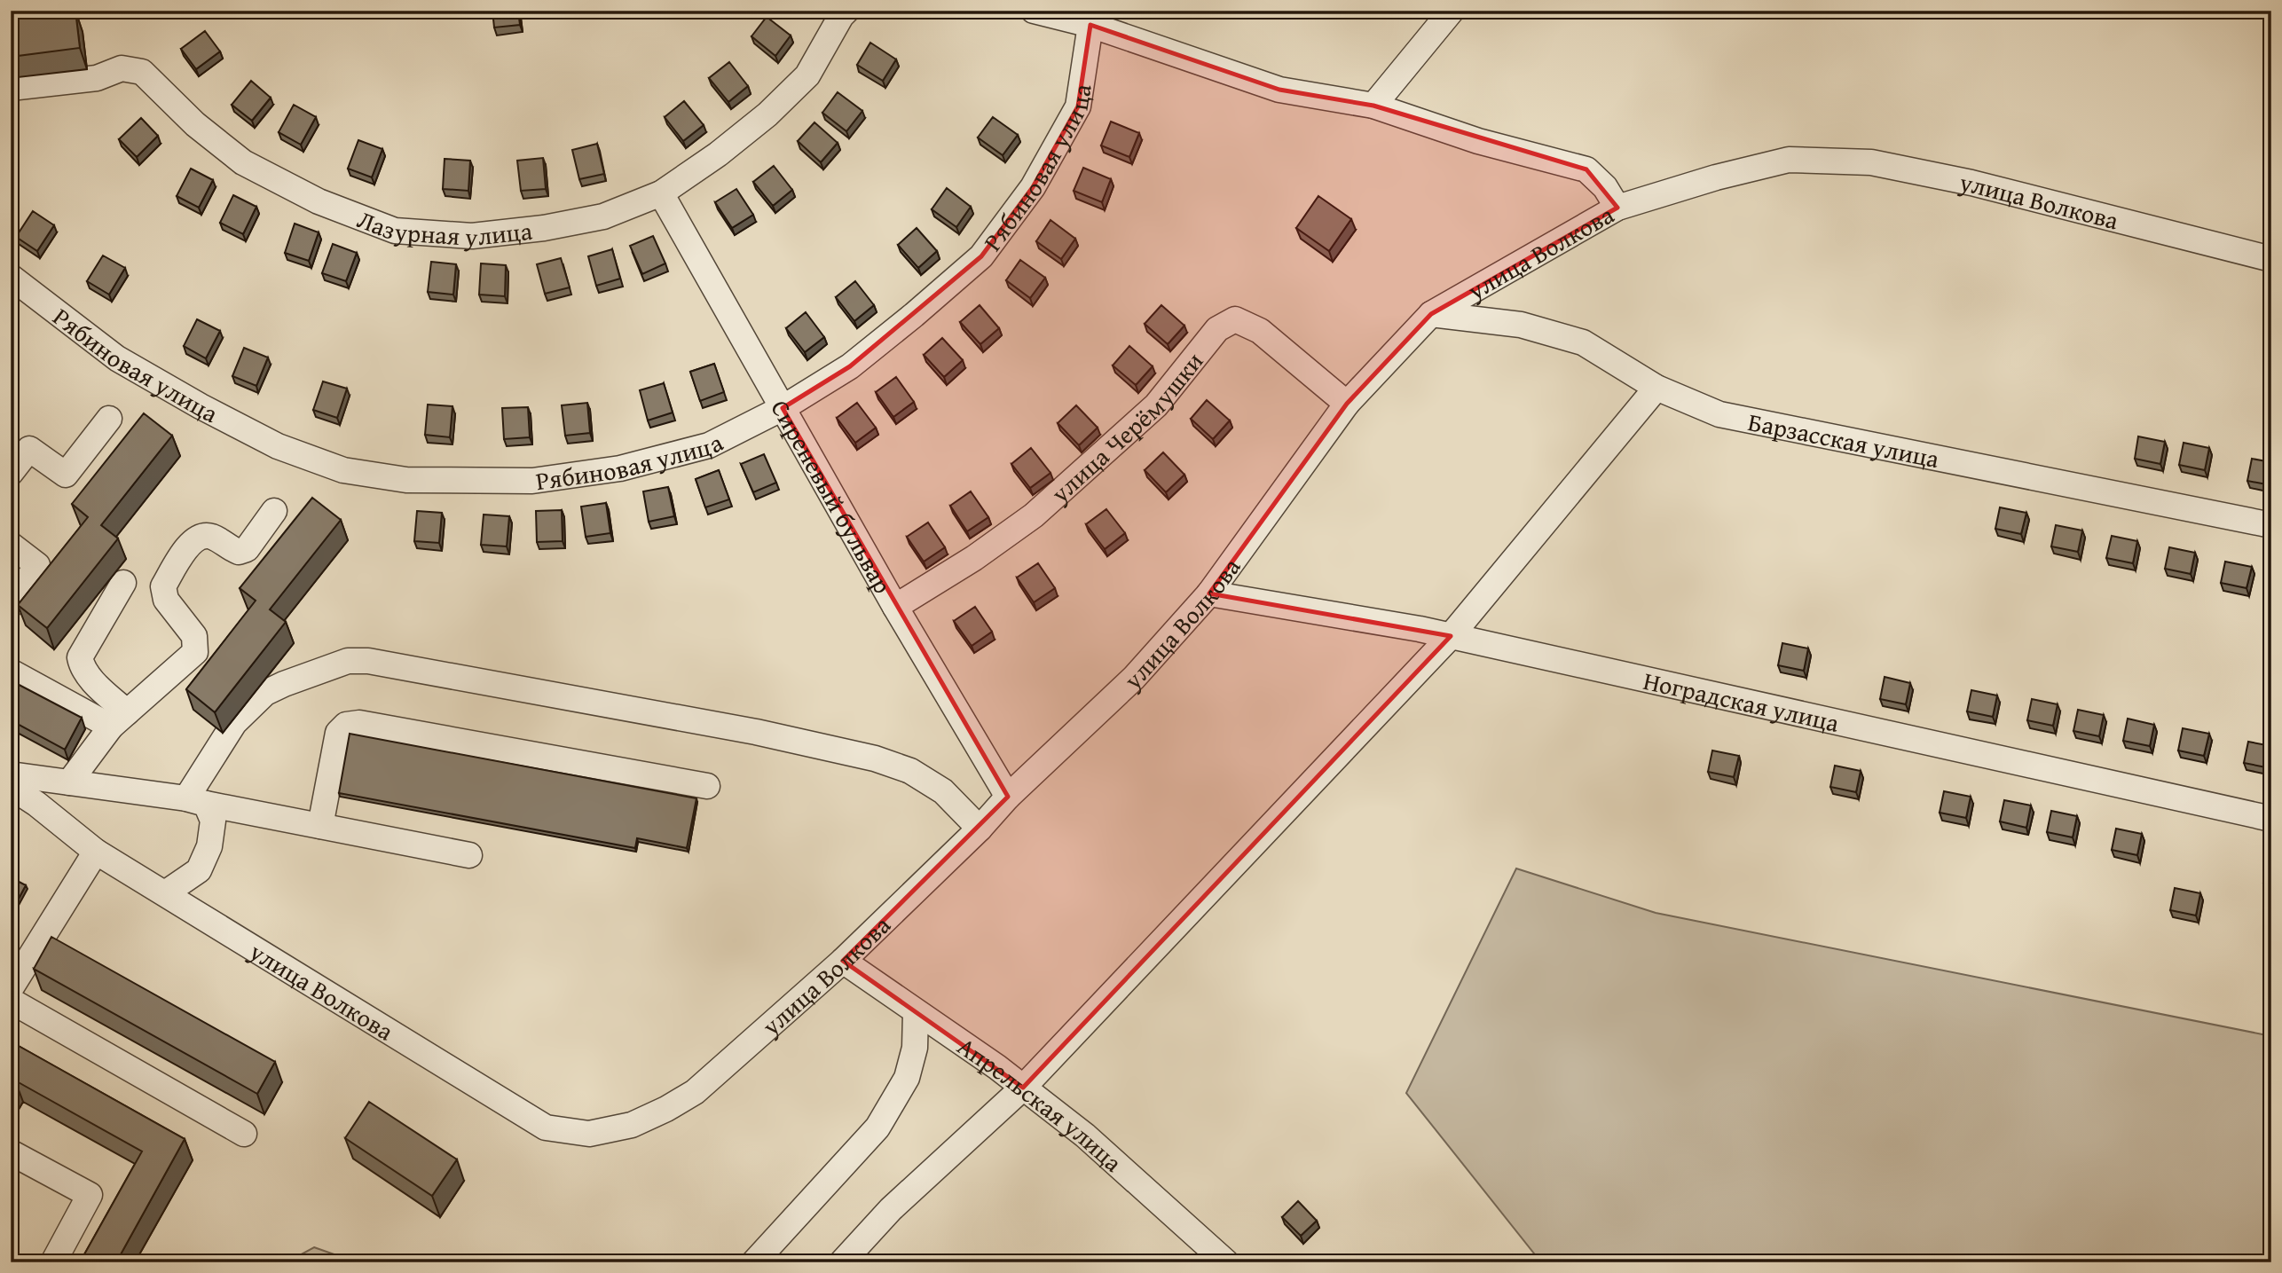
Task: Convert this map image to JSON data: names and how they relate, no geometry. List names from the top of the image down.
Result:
{
  "streets": {
    "street": [
      "Рябиновая улица",
      "улица Волкова",
      "Лазурная улица",
      "улица Черёмушки",
      "Барзасская улица",
      "Сиреневый бульвар",
      "Ноградская улица",
      "Апрельская улица"
    ]
  },
  "crossings": [
    ["Рябиновая улица", "Сиреневый бульвар"],
    ["улица Волкова", "улица Черёмушки"],
    ["улица Волкова", "Барзасская улица"],
    ["улица Волкова", "Сиреневый бульвар"],
    ["улица Волкова", "Ноградская улица"],
    ["улица Волкова", "Апрельская улица"],
    ["Лазурная улица", "Сиреневый бульвар"],
    ["улица Черёмушки", "Сиреневый бульвар"]
  ]
}
